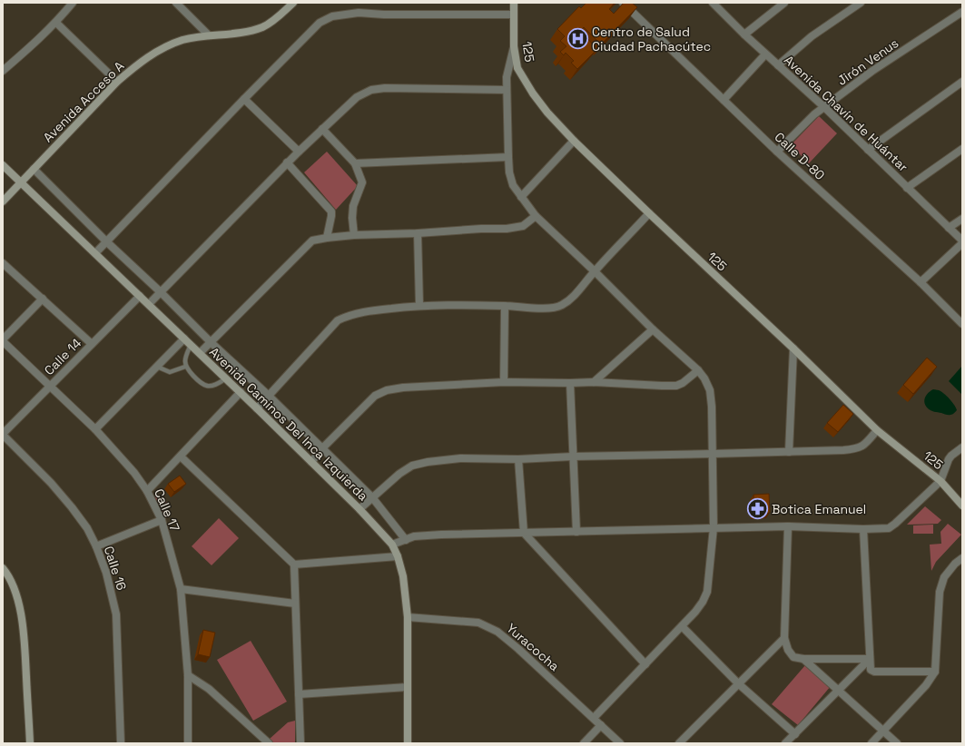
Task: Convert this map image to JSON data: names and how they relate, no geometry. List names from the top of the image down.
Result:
{
  "streets": {
    "main road": ["125", "Avenida Acceso A", "Avenida Caminos Del Inca Izquierda"],
    "street": [
      "Jirón Venus",
      "Avenida Chavín de Huántar",
      "Calle D-80",
      "Calle 14",
      "Calle 17",
      "Calle 16",
      "Yuracocha"
    ]
  },
  "crossings": [
    ["Jirón Venus", "Avenida Chavín de Huántar"],
    ["Jirón Venus", "Calle D-80"],
    ["Avenida Acceso A", "Avenida Caminos Del Inca Izquierda"],
    ["Calle 14", "Avenida Caminos Del Inca Izquierda"],
    ["Calle 14", "Calle 17"],
    ["Calle 14", "Calle 16"],
    ["Avenida Caminos Del Inca Izquierda", "Yuracocha"]
  ],
  "places": {
    "hospital": ["Centro de Salud Ciudad Pachacútec"],
    "pharmacy": ["Botica Emanuel"]
  }
}
